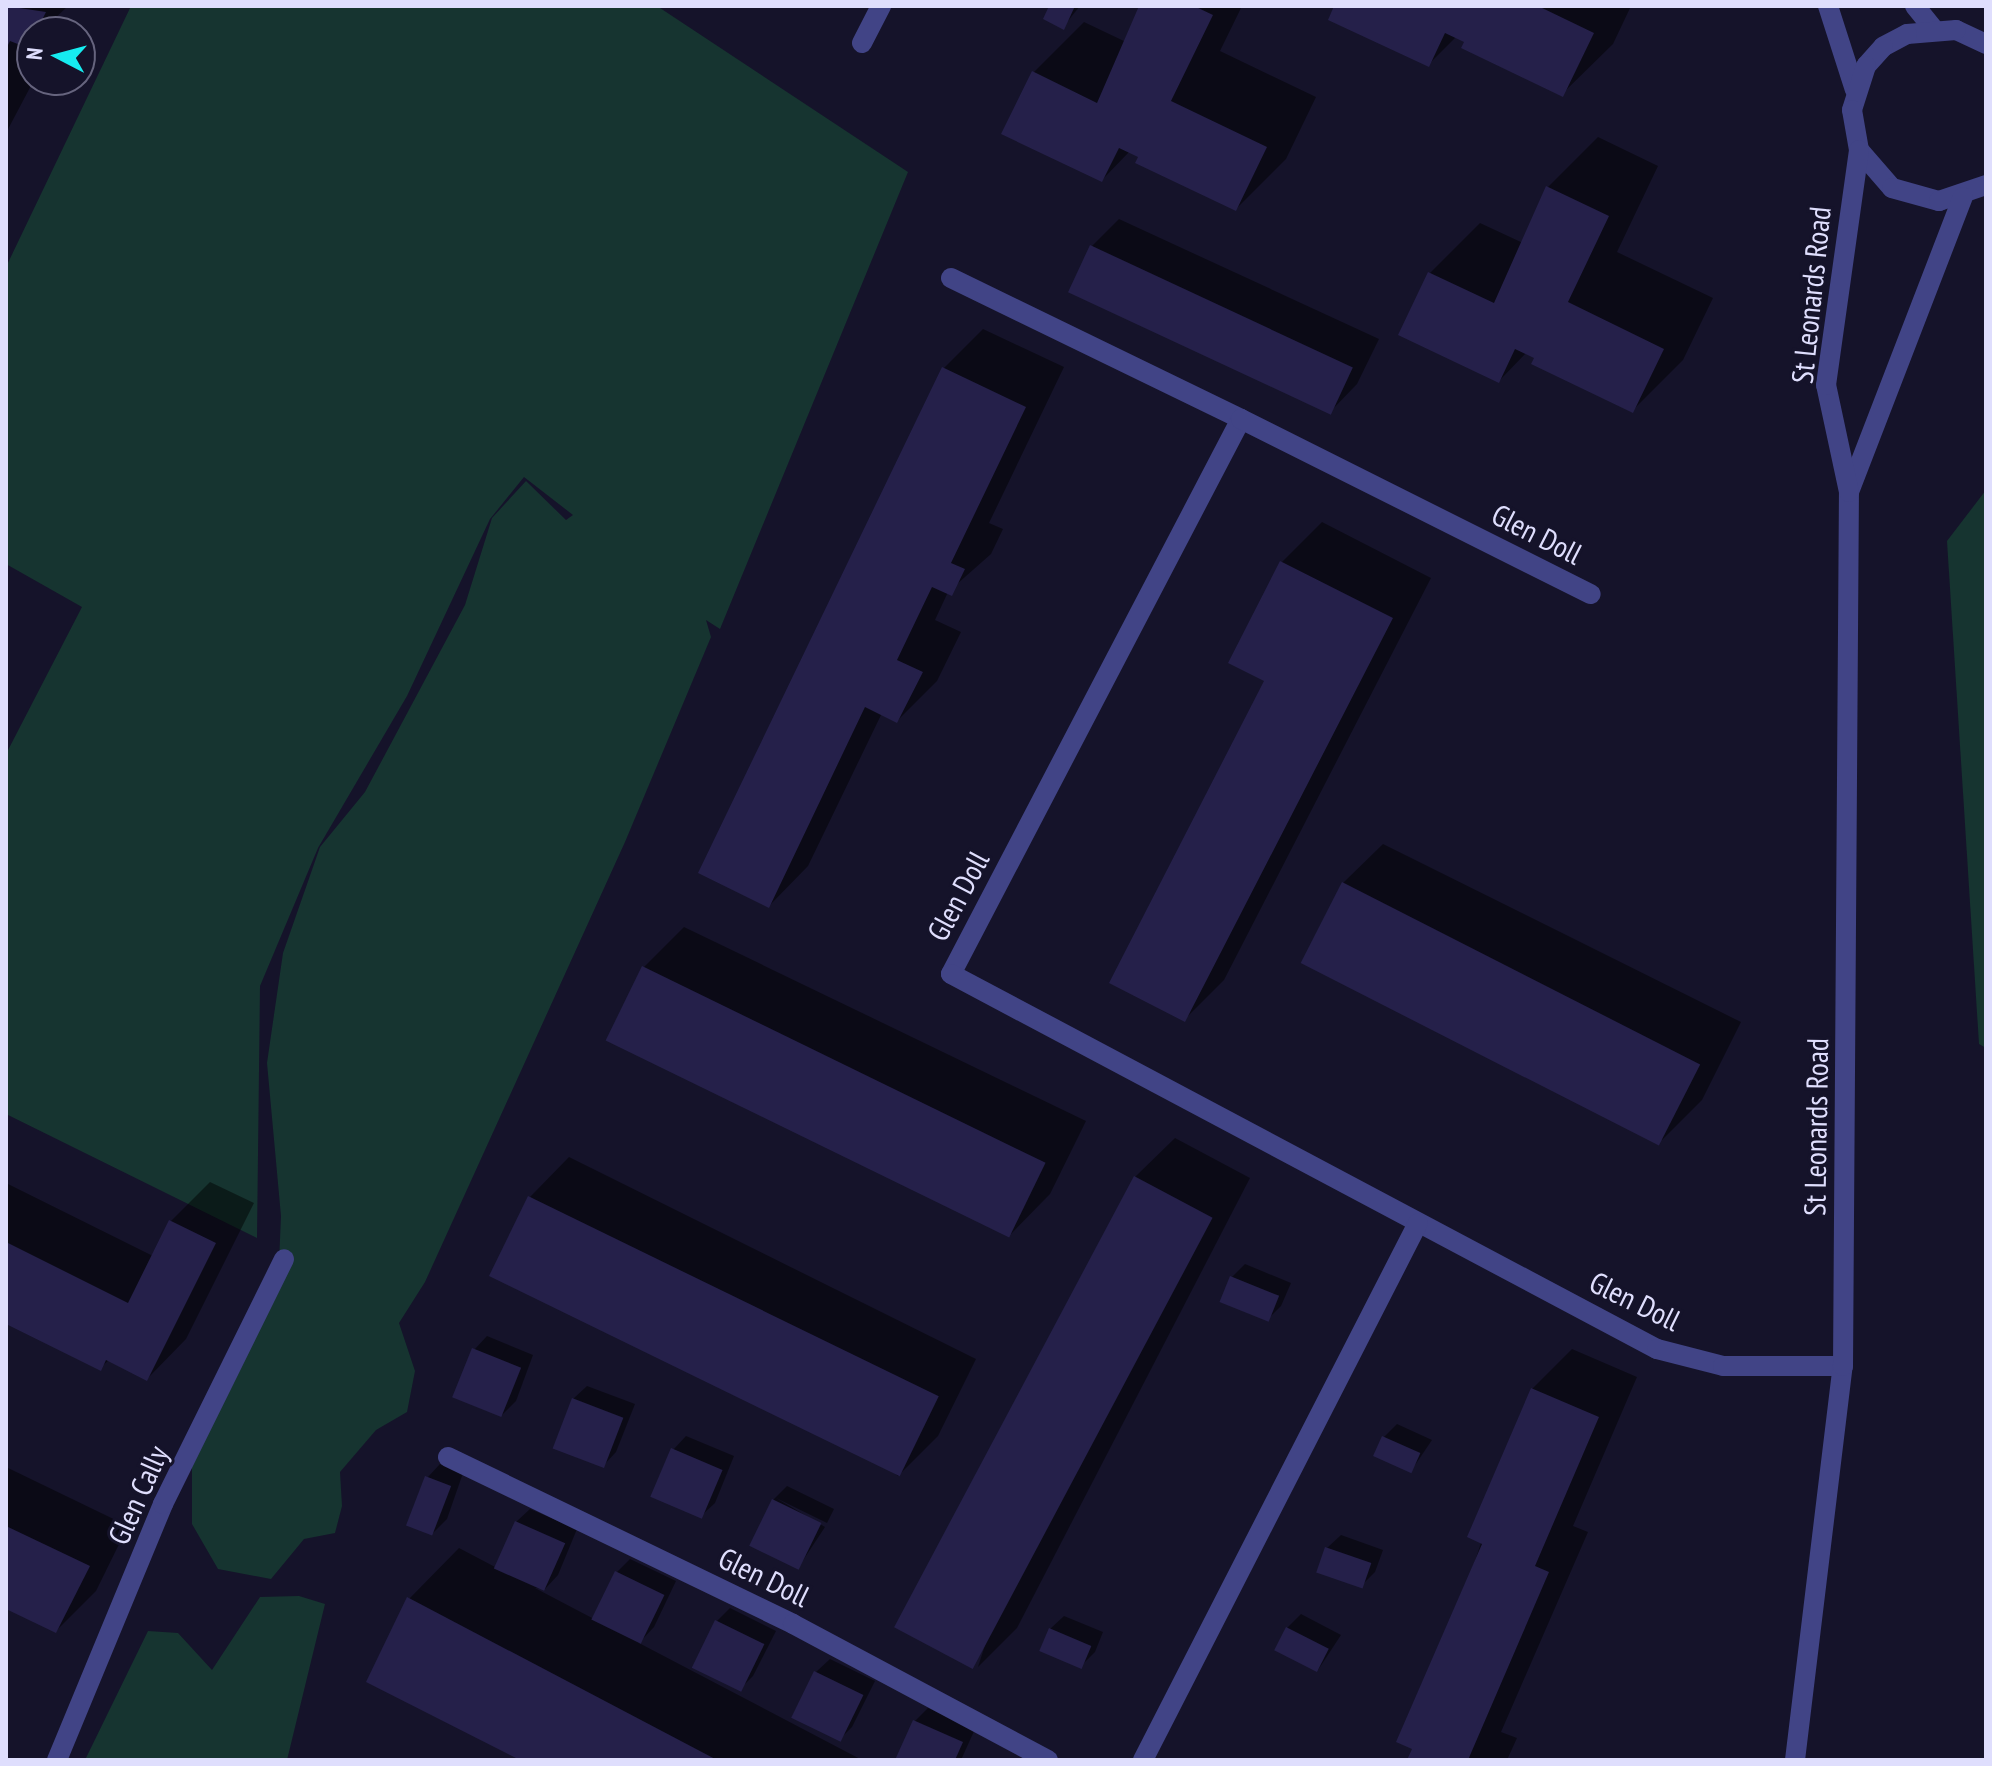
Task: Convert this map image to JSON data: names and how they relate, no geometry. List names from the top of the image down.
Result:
{
  "streets": {
    "street": ["St Leonards Road", "Glen Doll", "Glen Cally"]
  },
  "crossings": [
    ["St Leonards Road", "Glen Doll"]
  ],
  "north": "left"
}
